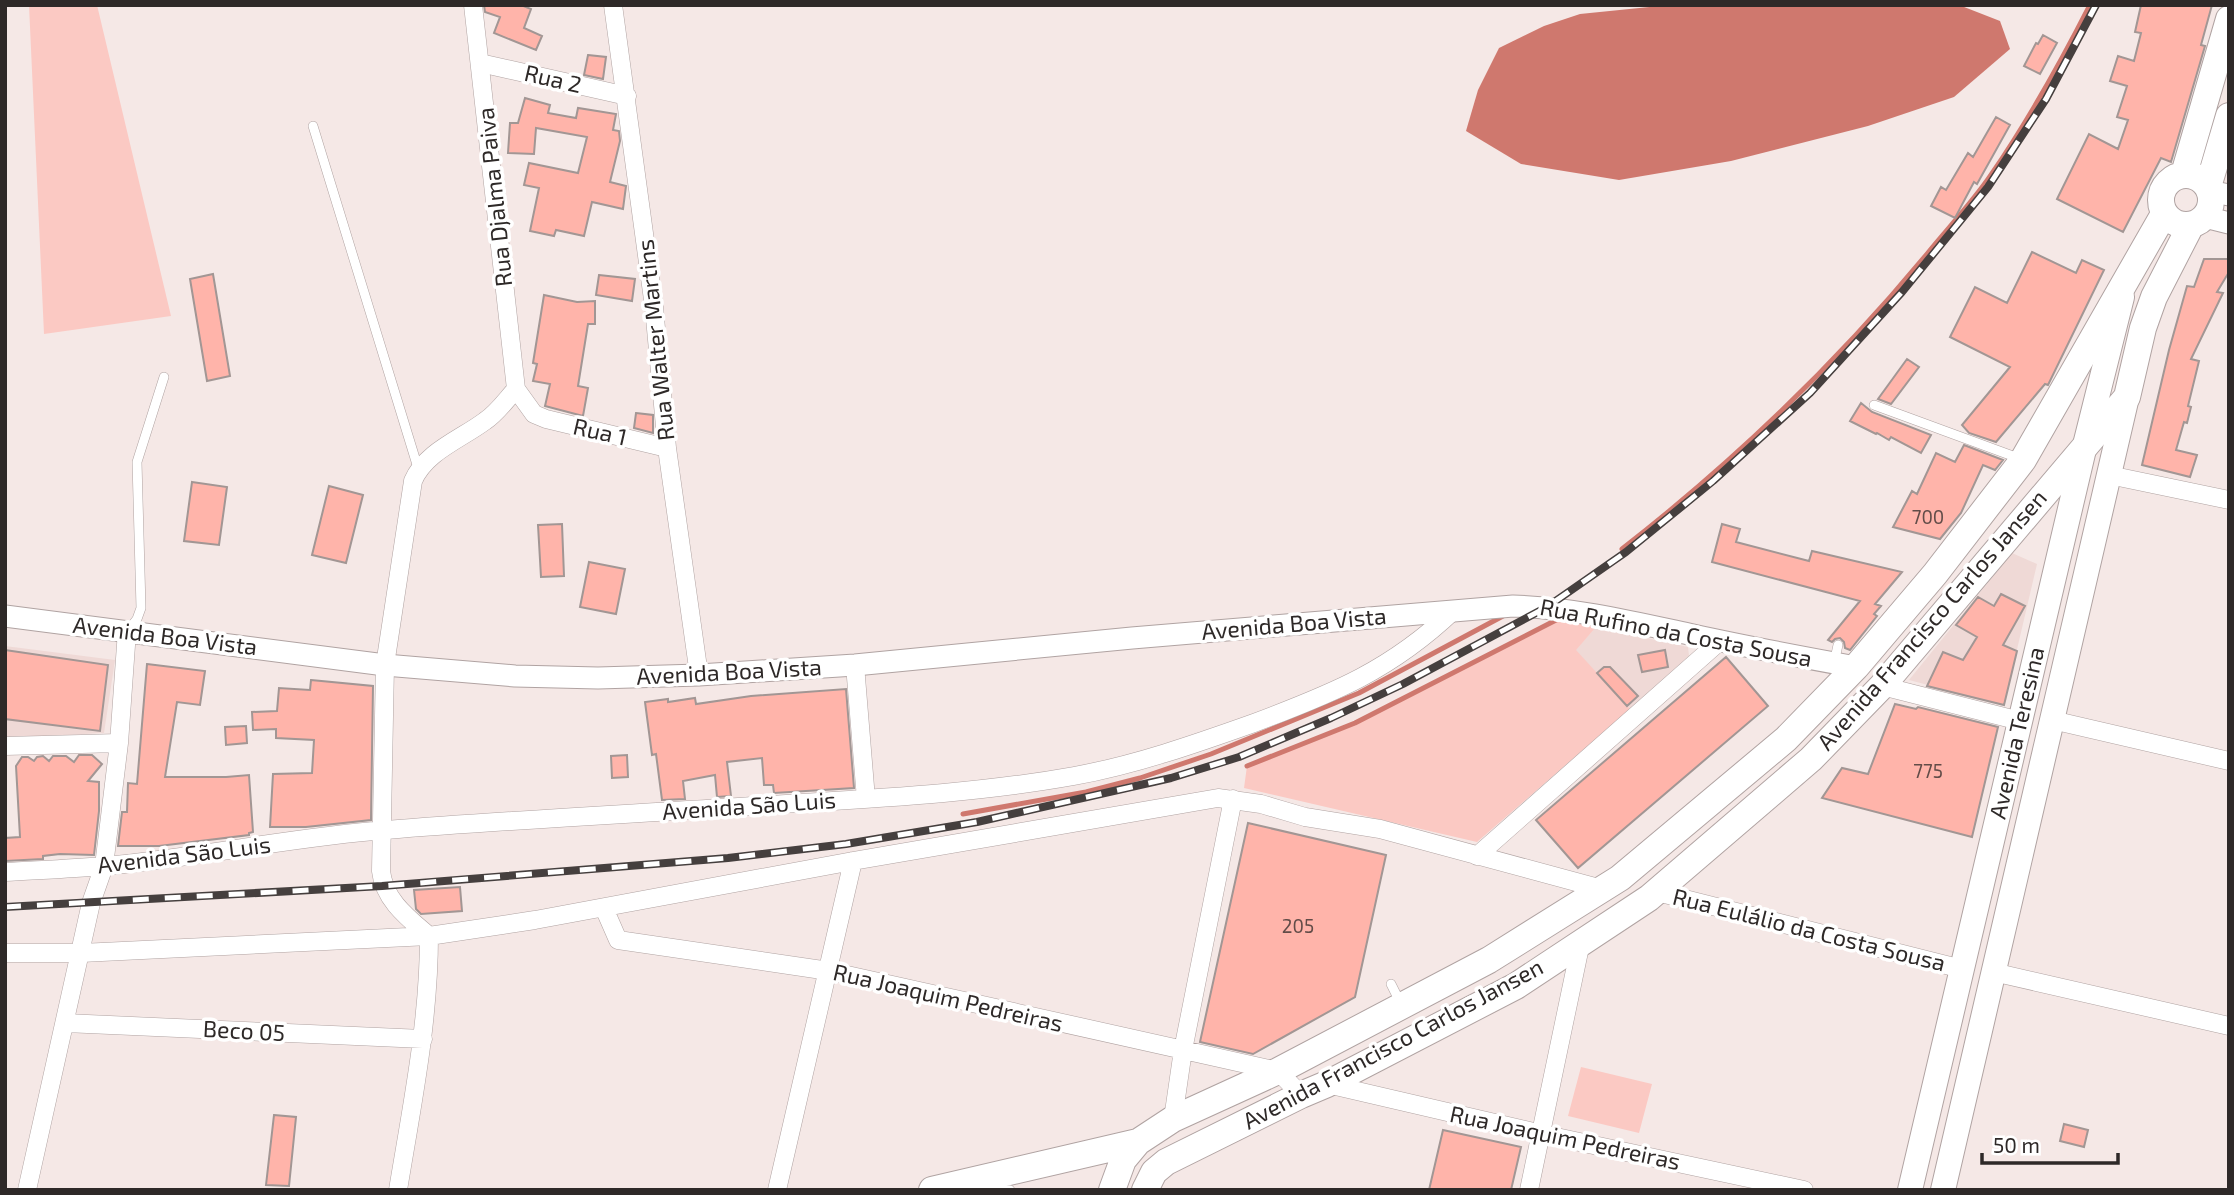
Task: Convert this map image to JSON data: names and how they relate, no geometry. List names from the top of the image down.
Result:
{
  "streets": {
    "main road": ["Avenida Francisco Carlos Jansen", "Avenida Teresina"],
    "street": [
      "Rua 2",
      "Rua Djalma Paiva",
      "Rua Walter Martins",
      "Rua 1",
      "Avenida Boa Vista",
      "Rua Rufino da Costa Sousa",
      "Avenida São Luis",
      "Rua Eulálio da Costa Sousa",
      "Rua Joaquim Pedreiras",
      "Beco 05"
    ]
  },
  "crossings": [
    ["Rua 2", "Rua Djalma Paiva"],
    ["Rua 2", "Rua Walter Martins"],
    ["Rua Djalma Paiva", "Rua 1"],
    ["Rua Walter Martins", "Rua 1"],
    ["Rua Walter Martins", "Avenida Boa Vista"],
    ["Avenida Francisco Carlos Jansen", "Rua Rufino da Costa Sousa"],
    ["Avenida Francisco Carlos Jansen", "Avenida Teresina"],
    ["Avenida Francisco Carlos Jansen", "Rua Eulálio da Costa Sousa"],
    ["Avenida Francisco Carlos Jansen", "Rua Joaquim Pedreiras"],
    ["Avenida Boa Vista", "Rua Rufino da Costa Sousa"],
    ["Avenida Boa Vista", "Avenida São Luis"],
    ["Rua Rufino da Costa Sousa", "Avenida São Luis"],
    ["Avenida Teresina", "Rua Eulálio da Costa Sousa"]
  ],
  "house_numbers": ["700", "775", "205"],
  "scale_bar": "50 m"
}
